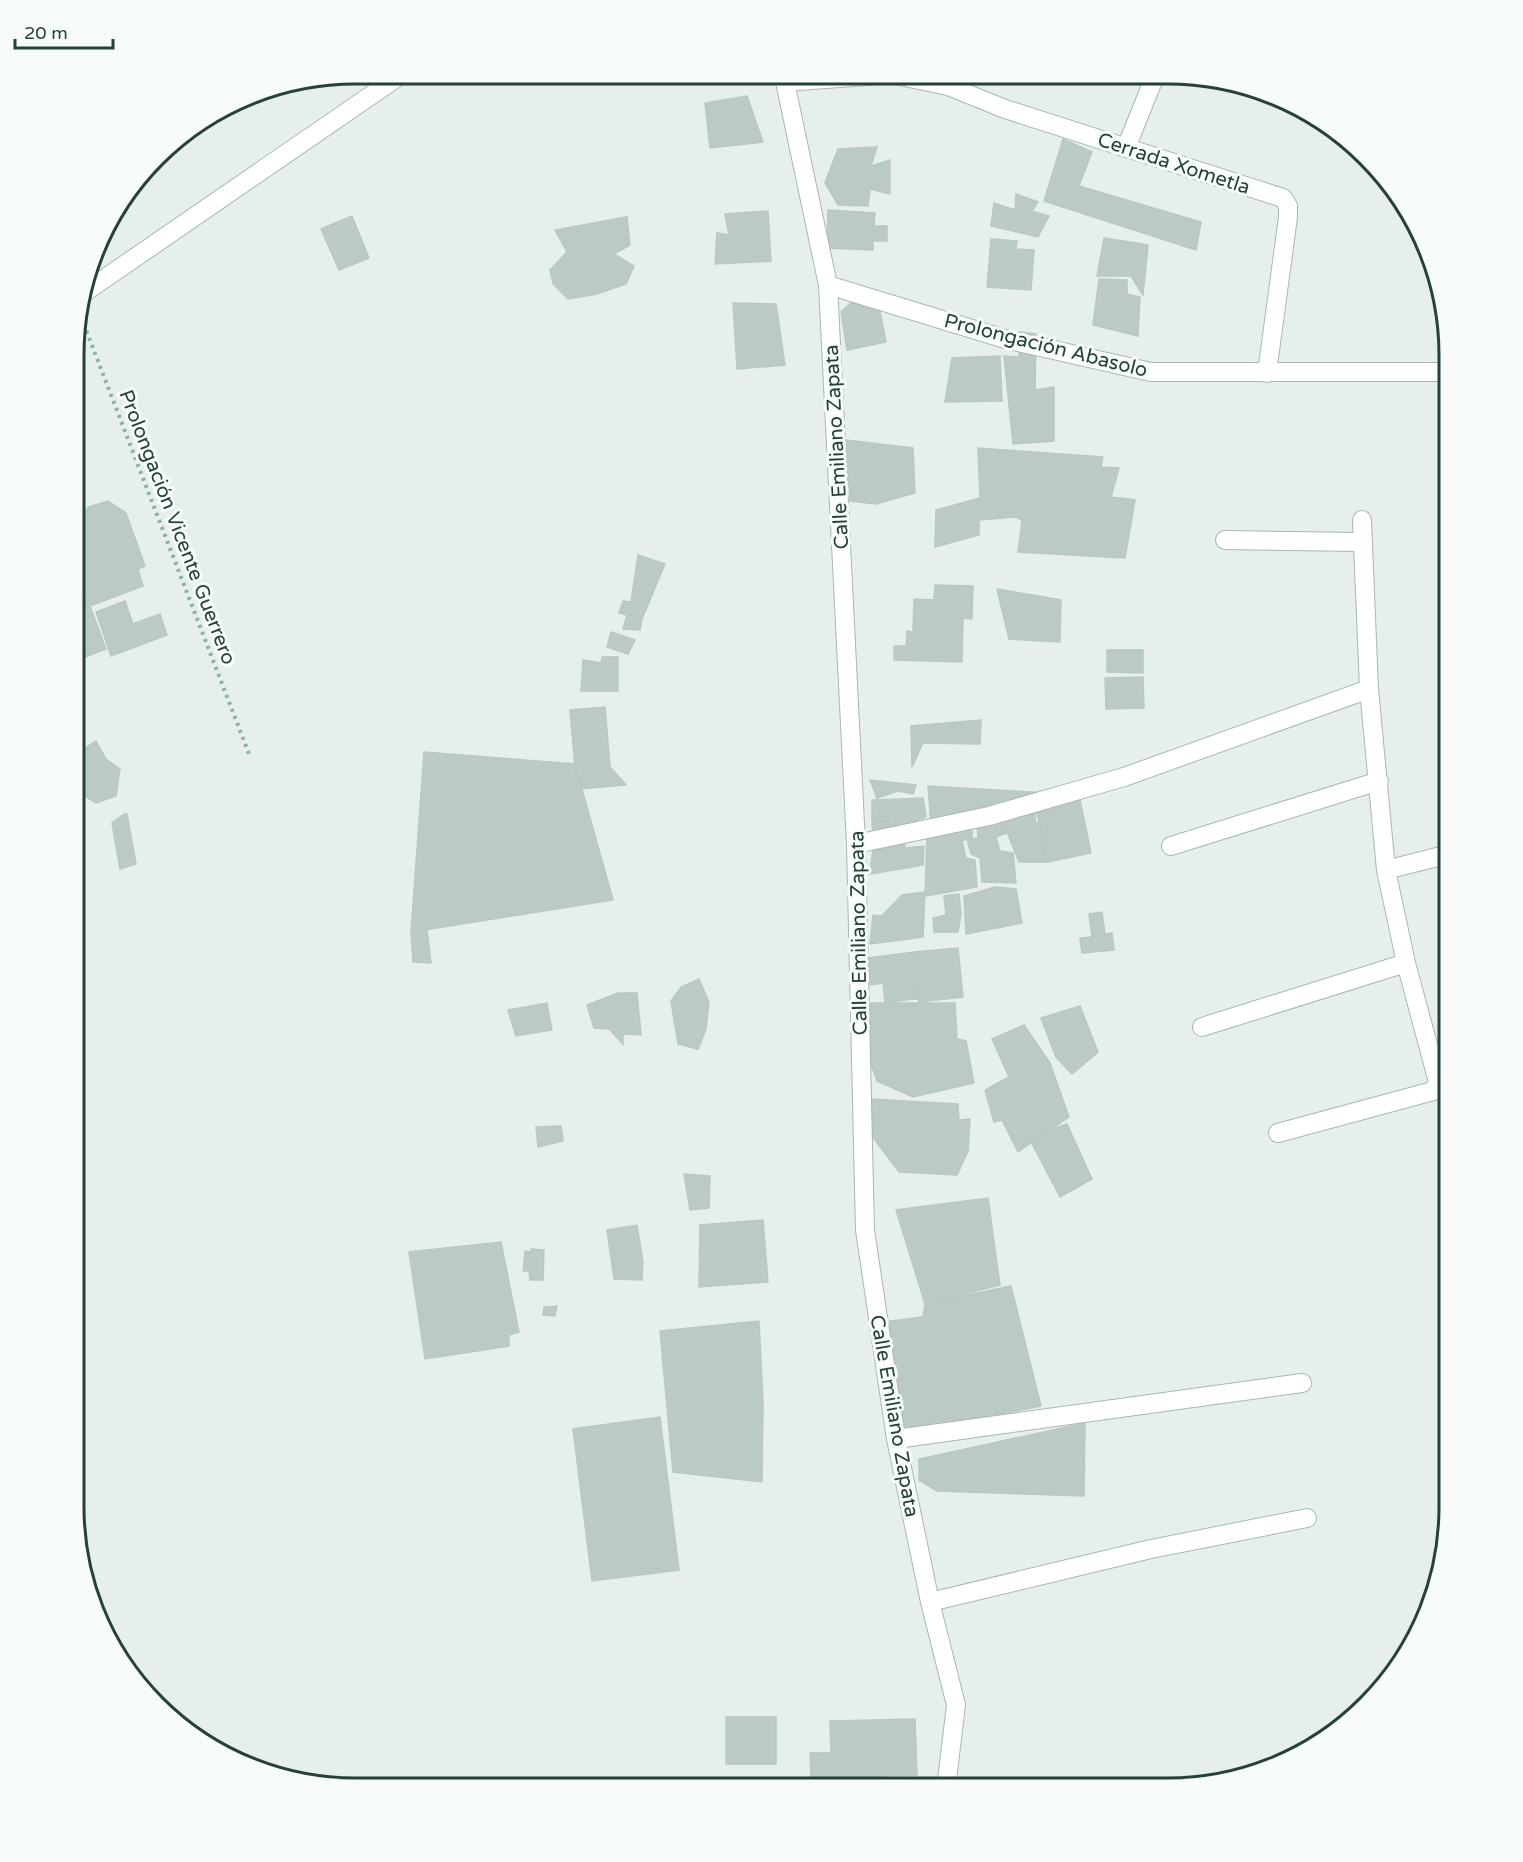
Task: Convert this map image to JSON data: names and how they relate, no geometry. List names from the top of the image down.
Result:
{
  "streets": {
    "street": ["Cerrada Xometla", "Prolongación Abasolo", "Calle Emiliano Zapata"],
    "path": ["Prolongación Vicente Guerrero"]
  },
  "crossings": [
    ["Cerrada Xometla", "Prolongación Abasolo"],
    ["Prolongación Abasolo", "Calle Emiliano Zapata"]
  ],
  "scale_bar": "20 m"
}
